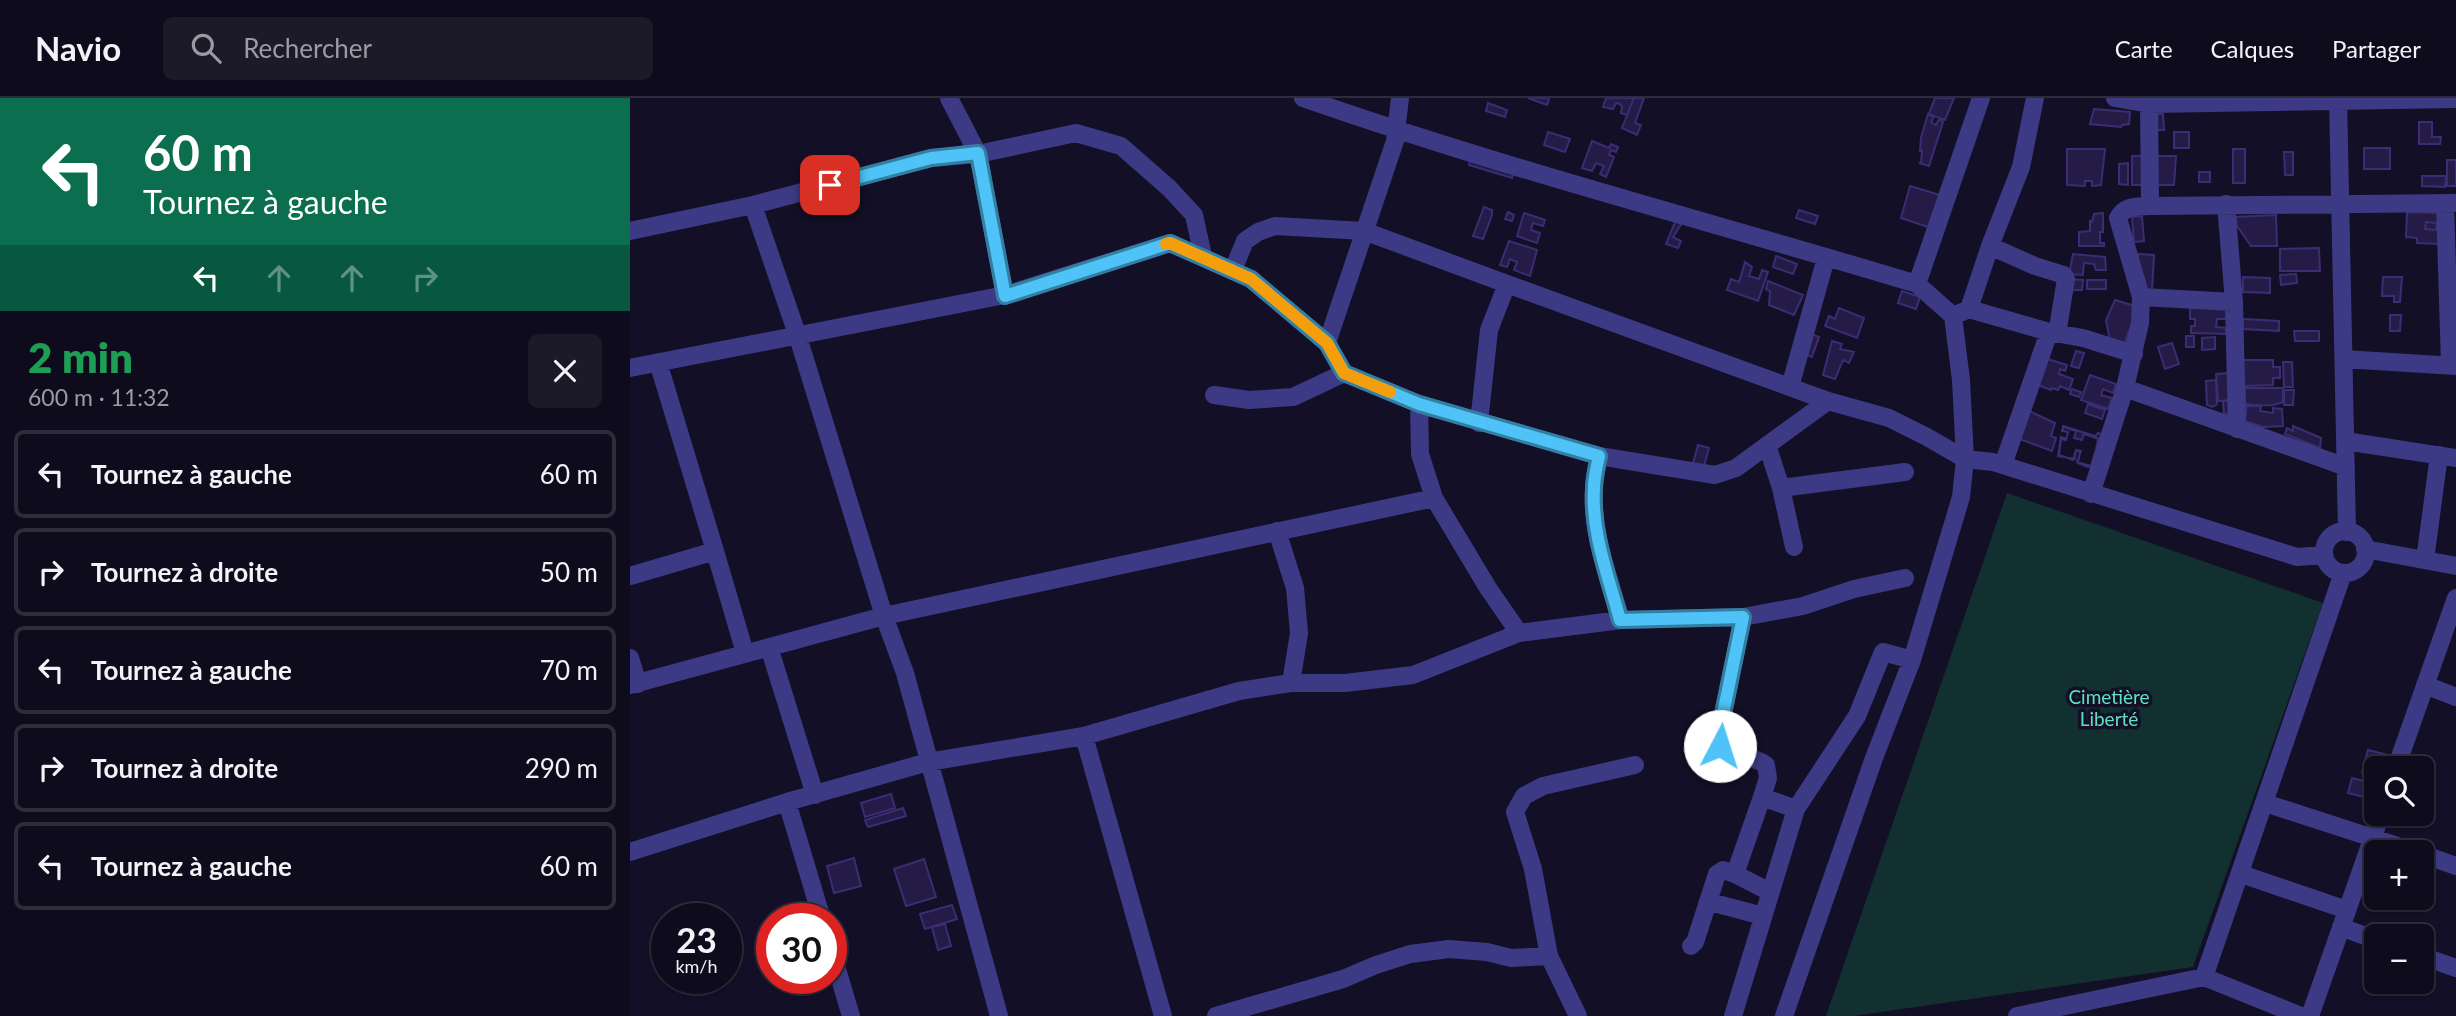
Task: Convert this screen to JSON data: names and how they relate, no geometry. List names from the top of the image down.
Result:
{
  "parks": ["Cimetière Liberté"],
  "page": {
    "header": "Navio",
    "search": "Rechercher",
    "nav": ["Carte", "Calques", "Partager"],
    "turn": ["60 m", "Tournez à gauche"],
    "heading": ["2 min", "600 m · 11:32"],
    "list": [
      {
        "name": "Tournez à gauche",
        "value": "60 m"
      },
      {
        "name": "Tournez à droite",
        "value": "50 m"
      },
      {
        "name": "Tournez à gauche",
        "value": "70 m"
      },
      {
        "name": "Tournez à droite",
        "value": "290 m"
      },
      {
        "name": "Tournez à gauche",
        "value": "60 m"
      }
    ],
    "map_buttons": ["+", "−"],
    "speed": "23 km/h",
    "limit": "30"
  }
}
